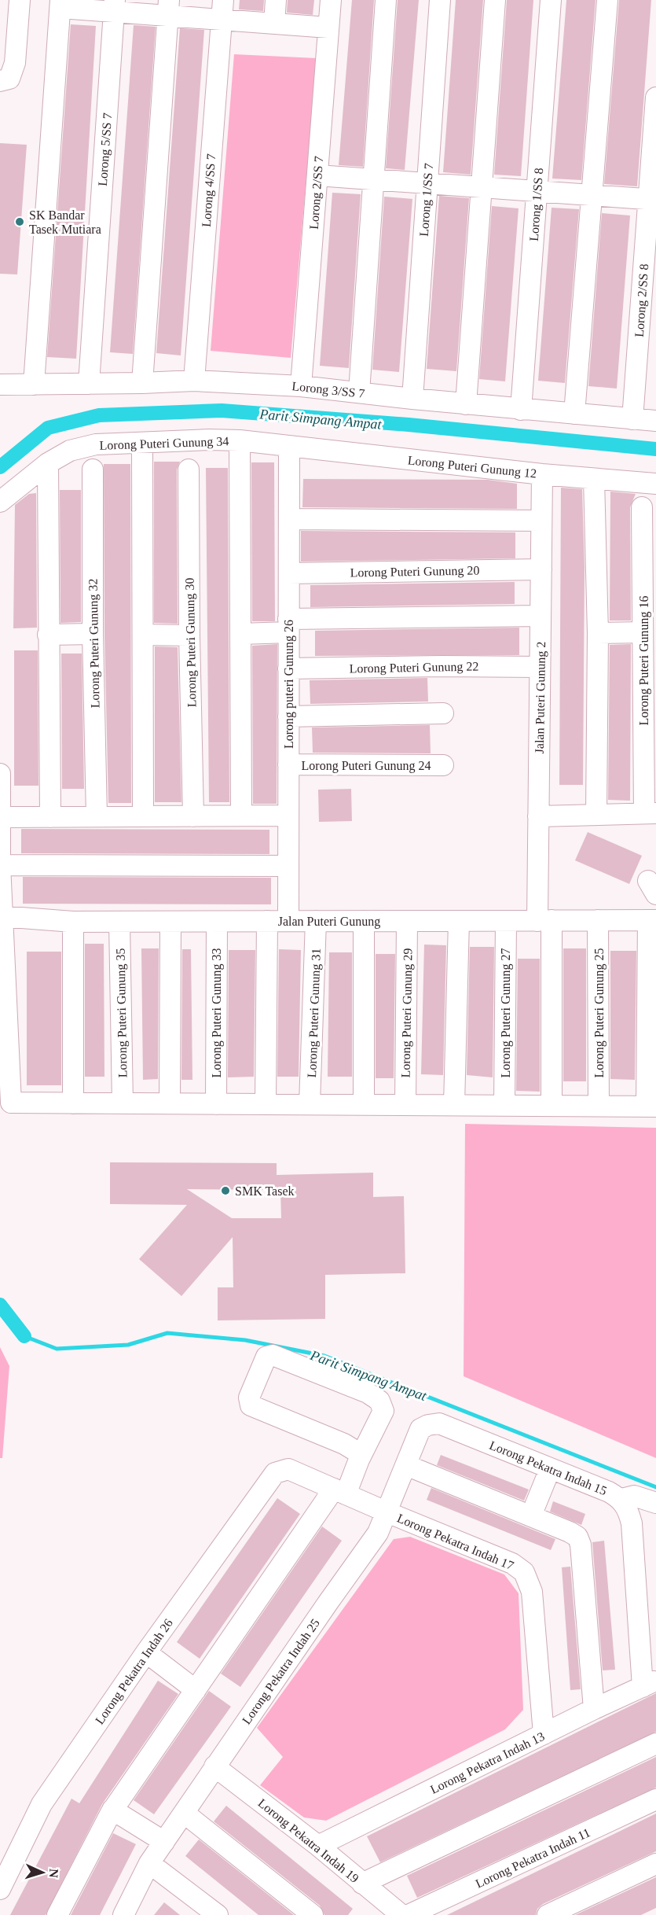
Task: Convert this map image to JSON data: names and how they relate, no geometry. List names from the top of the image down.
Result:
{
  "streets": {
    "street": [
      "Lorong 5/SS 7",
      "Lorong 4/SS 7",
      "Lorong 2/SS 7",
      "Lorong 1/SS 7",
      "Lorong 1/SS 8",
      "Lorong 2/SS 8",
      "Lorong 3/SS 7",
      "Lorong Puteri Gunung 34",
      "Lorong Puteri Gunung 12",
      "Lorong Puteri Gunung 20",
      "Lorong Puteri Gunung 30",
      "Lorong Puteri Gunung 32",
      "Lorong Puteri Gunung 16",
      "Lorong Puteri Gunung 22",
      "Lorong puteri Gunung 26",
      "Jalan Puteri Gunung 2",
      "Lorong Puteri Gunung 24",
      "Jalan Puteri Gunung",
      "Lorong Puteri Gunung 35",
      "Lorong Puteri Gunung 33",
      "Lorong Puteri Gunung 31",
      "Lorong Puteri Gunung 29",
      "Lorong Puteri Gunung 27",
      "Lorong Puteri Gunung 25",
      "Lorong Pekatra Indah 15",
      "Lorong Pekatra Indah 17",
      "Lorong Pekatra Indah 26",
      "Lorong Pekatra Indah 25",
      "Lorong Pekatra Indah 13",
      "Lorong Pekatra Indah 19",
      "Lorong Pekatra Indah 11"
    ]
  },
  "crossings": [
    ["Lorong 5/SS 7", "Lorong 3/SS 7"],
    ["Lorong 4/SS 7", "Lorong 3/SS 7"],
    ["Lorong 2/SS 7", "Lorong 3/SS 7"],
    ["Lorong 1/SS 7", "Lorong 3/SS 7"],
    ["Lorong 1/SS 8", "Lorong 3/SS 7"],
    ["Lorong 2/SS 8", "Lorong 3/SS 7"],
    ["Lorong Puteri Gunung 34", "Lorong Puteri Gunung 12"],
    ["Lorong Puteri Gunung 34", "Lorong puteri Gunung 26"],
    ["Lorong Puteri Gunung 12", "Lorong puteri Gunung 26"],
    ["Lorong Puteri Gunung 12", "Jalan Puteri Gunung 2"],
    ["Lorong Puteri Gunung 20", "Lorong puteri Gunung 26"],
    ["Lorong Puteri Gunung 20", "Jalan Puteri Gunung 2"],
    ["Lorong Puteri Gunung 22", "Lorong puteri Gunung 26"],
    ["Lorong Puteri Gunung 22", "Jalan Puteri Gunung 2"],
    ["Lorong puteri Gunung 26", "Lorong Puteri Gunung 24"],
    ["Lorong puteri Gunung 26", "Jalan Puteri Gunung"],
    ["Jalan Puteri Gunung 2", "Jalan Puteri Gunung"],
    ["Jalan Puteri Gunung", "Lorong Puteri Gunung 35"],
    ["Jalan Puteri Gunung", "Lorong Puteri Gunung 33"],
    ["Jalan Puteri Gunung", "Lorong Puteri Gunung 31"],
    ["Jalan Puteri Gunung", "Lorong Puteri Gunung 29"],
    ["Jalan Puteri Gunung", "Lorong Puteri Gunung 27"],
    ["Jalan Puteri Gunung", "Lorong Puteri Gunung 25"],
    ["Lorong Pekatra Indah 15", "Lorong Pekatra Indah 25"],
    ["Lorong Pekatra Indah 15", "Lorong Pekatra Indah 13"],
    ["Lorong Pekatra Indah 17", "Lorong Pekatra Indah 26"],
    ["Lorong Pekatra Indah 17", "Lorong Pekatra Indah 25"],
    ["Lorong Pekatra Indah 17", "Lorong Pekatra Indah 13"],
    ["Lorong Pekatra Indah 25", "Lorong Pekatra Indah 19"],
    ["Lorong Pekatra Indah 13", "Lorong Pekatra Indah 19"]
  ],
  "water": ["Parit Simpang Ampat"],
  "places": ["SK Bandar Tasek Mutiara", "SMK Tasek"],
  "north": "right"
}
